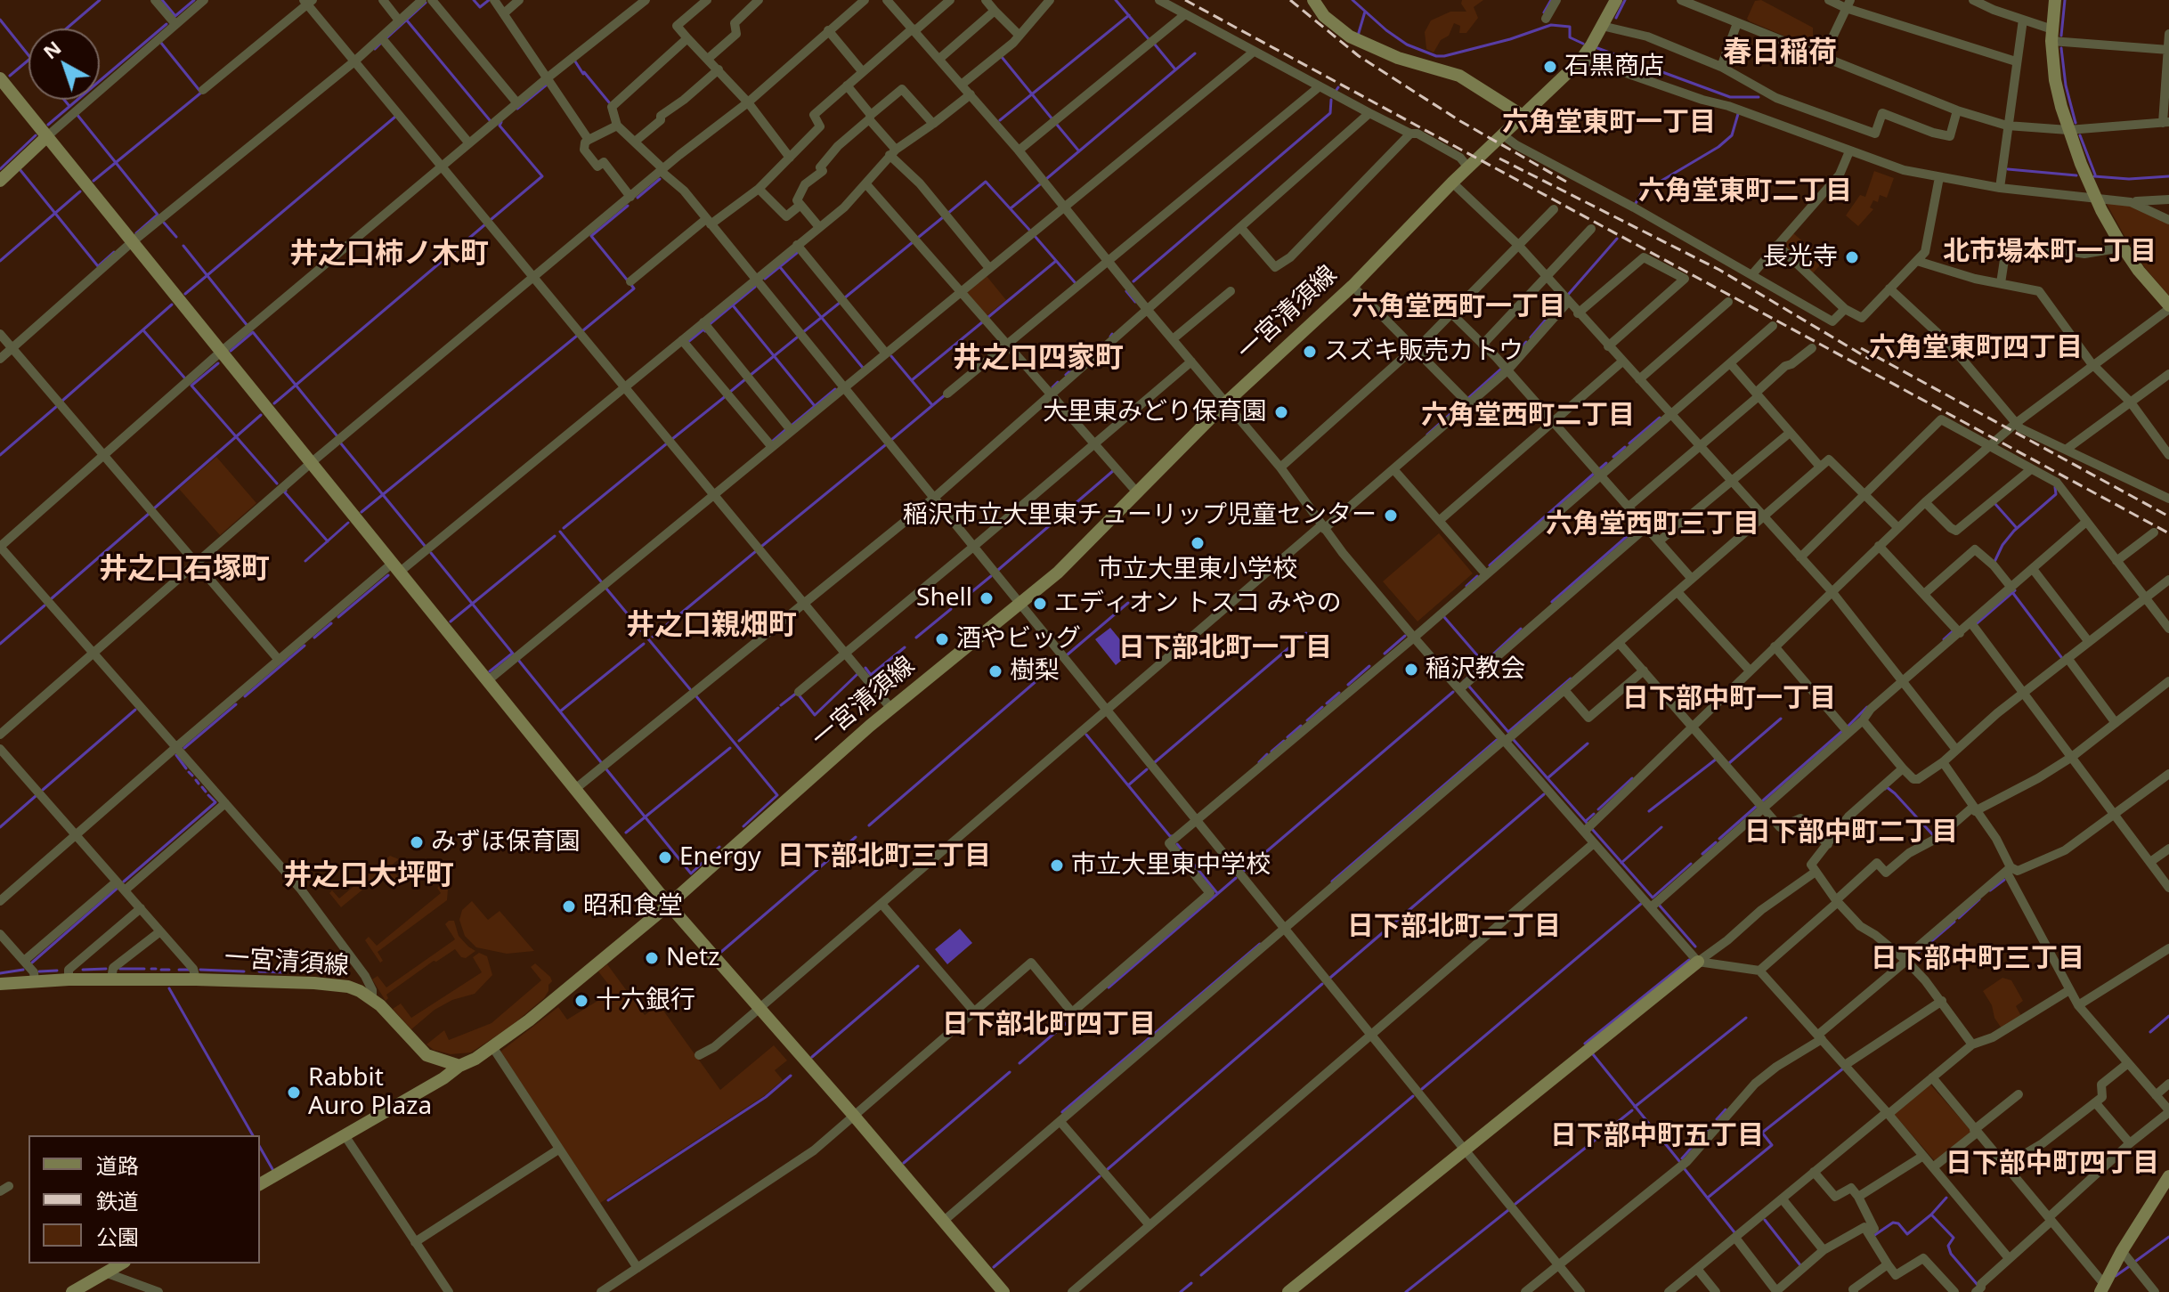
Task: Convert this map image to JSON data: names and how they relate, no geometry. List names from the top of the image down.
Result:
{
  "streets": {
    "street": ["一宮清須線"]
  },
  "districts": [
    "春日稲荷",
    "六角堂東町一丁目",
    "六角堂東町二丁目",
    "北市場本町一丁目",
    "井之口柿ノ木町",
    "六角堂西町一丁目",
    "六角堂東町四丁目",
    "井之口四家町",
    "六角堂西町二丁目",
    "六角堂西町三丁目",
    "井之口石塚町",
    "井之口親畑町",
    "日下部北町一丁目",
    "日下部中町一丁目",
    "日下部中町二丁目",
    "日下部北町三丁目",
    "井之口大坪町",
    "日下部北町二丁目",
    "日下部中町三丁目",
    "日下部北町四丁目",
    "日下部中町五丁目",
    "日下部中町四丁目"
  ],
  "places": [
    "石黒商店",
    "長光寺",
    "スズキ販売カトウ",
    "大里東みどり保育園",
    "稲沢市立大里東チューリップ児童センター",
    "市立大里東小学校",
    "Shell",
    "エディオン トスコ みやの",
    "酒やビッグ",
    "稲沢教会",
    "樹梨",
    "みずほ保育園",
    "Energy",
    "市立大里東中学校",
    "昭和食堂",
    "Netz",
    "十六銀行",
    "Rabbit Auro Plaza"
  ],
  "legend": ["道路", "鉄道", "公園"],
  "north": "top left"
}
